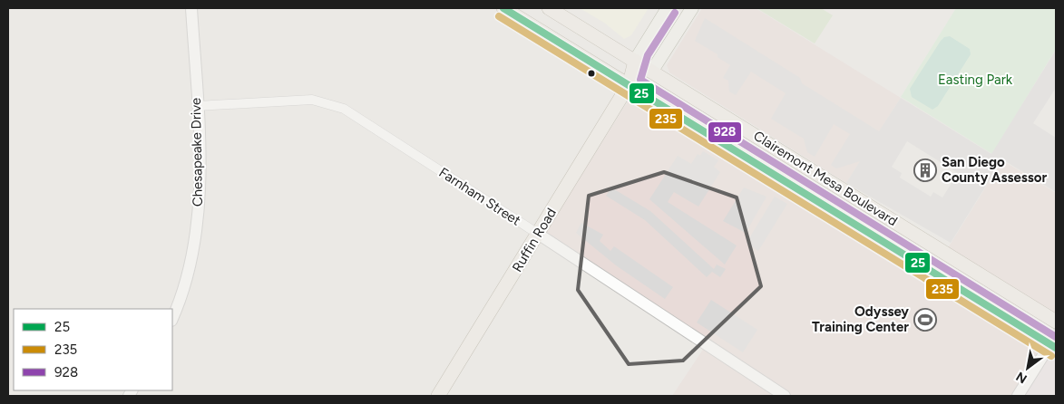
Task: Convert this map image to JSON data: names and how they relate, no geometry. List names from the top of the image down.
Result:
{
  "streets": {
    "main road": ["Clairemont Mesa Boulevard", "Ruffin Road"],
    "street": ["Chesapeake Drive", "Farnham Street"]
  },
  "crossings": [
    ["Chesapeake Drive", "Farnham Street"],
    ["Clairemont Mesa Boulevard", "Ruffin Road"],
    ["Farnham Street", "Ruffin Road"]
  ],
  "parks": ["Easting Park"],
  "places": {
    "building": ["San Diego County Assessor"],
    "sports": ["Odyssey Training Center"]
  },
  "lines": ["transit line 25", "transit line 928", "transit line 235"],
  "legend": ["25", "235", "928"],
  "north": "bottom left"
}
